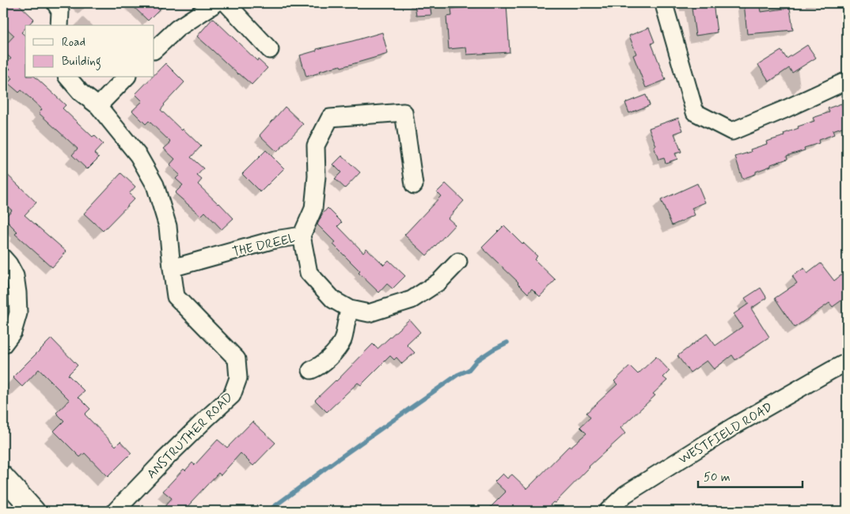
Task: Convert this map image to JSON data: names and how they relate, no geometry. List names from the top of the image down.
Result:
{
  "streets": {
    "street": ["THE DREEL", "WESTFIELD ROAD", "ANSTRUTHER ROAD"]
  },
  "crossings": [
    ["THE DREEL", "ANSTRUTHER ROAD"]
  ],
  "legend": ["Road", "Building"],
  "scale_bar": "50 m"
}
